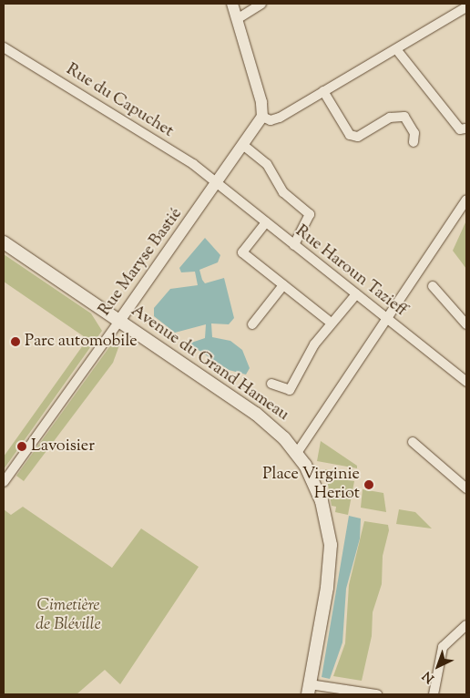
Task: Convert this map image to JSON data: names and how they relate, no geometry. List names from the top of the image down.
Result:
{
  "streets": {
    "main road": ["Avenue du Grand Hameau"],
    "street": ["Rue du Capuchet", "Rue Maryse Bastié", "Rue Haroun Tazieff"]
  },
  "crossings": [
    ["Rue du Capuchet", "Rue Maryse Bastié"],
    ["Rue du Capuchet", "Rue Haroun Tazieff"],
    ["Rue Maryse Bastié", "Rue Haroun Tazieff"],
    ["Rue Maryse Bastié", "Avenue du Grand Hameau"]
  ],
  "parks": ["Cimetière de Bléville"],
  "places": ["Parc automobile", "Lavoisier", "Place Virginie Heriot"],
  "north": "bottom left"
}
